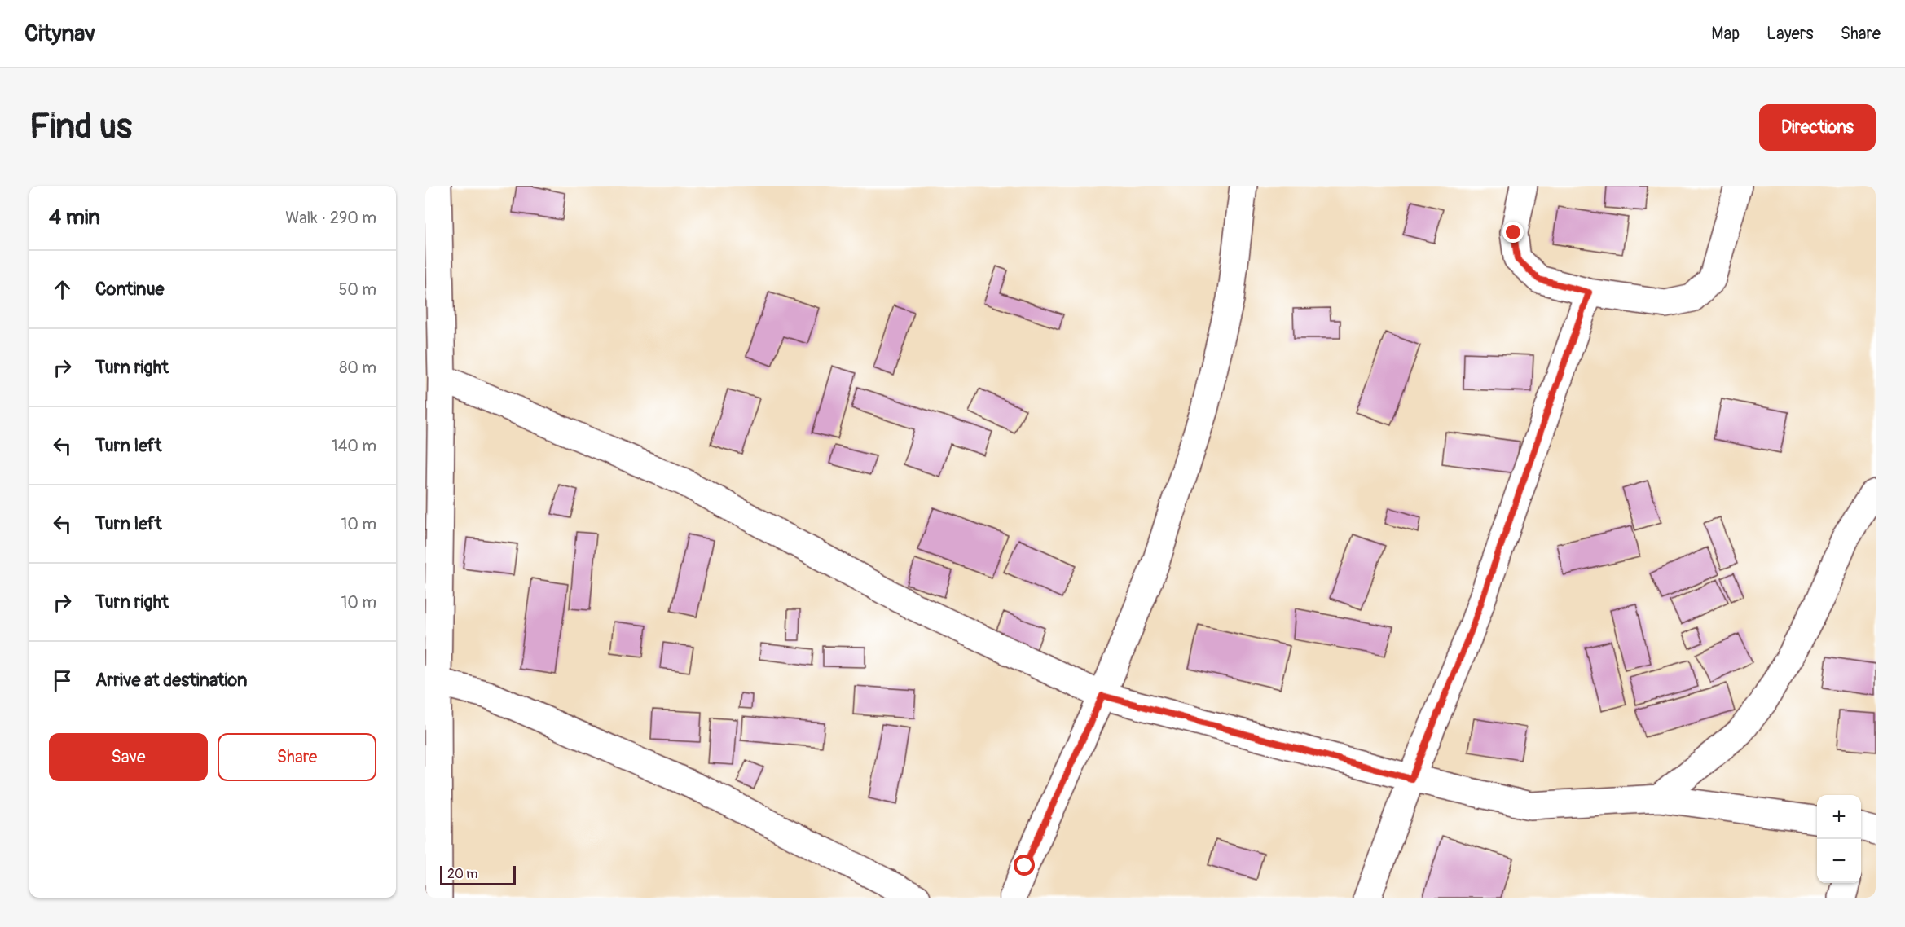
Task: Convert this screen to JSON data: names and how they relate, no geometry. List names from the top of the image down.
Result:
{
  "scale_bar": "20 m",
  "page": {
    "header": "Citynav",
    "nav": ["Map", "Layers", "Share"],
    "buttons": [
      "Directions",
      ["Save", "Share"]
    ],
    "title": "Find us",
    "heading": ["4 min", "Walk · 290 m"],
    "list": [
      ["Continue", "50 m"],
      ["Turn right", "80 m"],
      ["Turn left", "140 m"],
      ["Turn left", "10 m"],
      ["Turn right", "10 m"],
      "Arrive at destination"
    ],
    "map_buttons": ["+", "−"],
    "scale": "20 m"
  }
}
